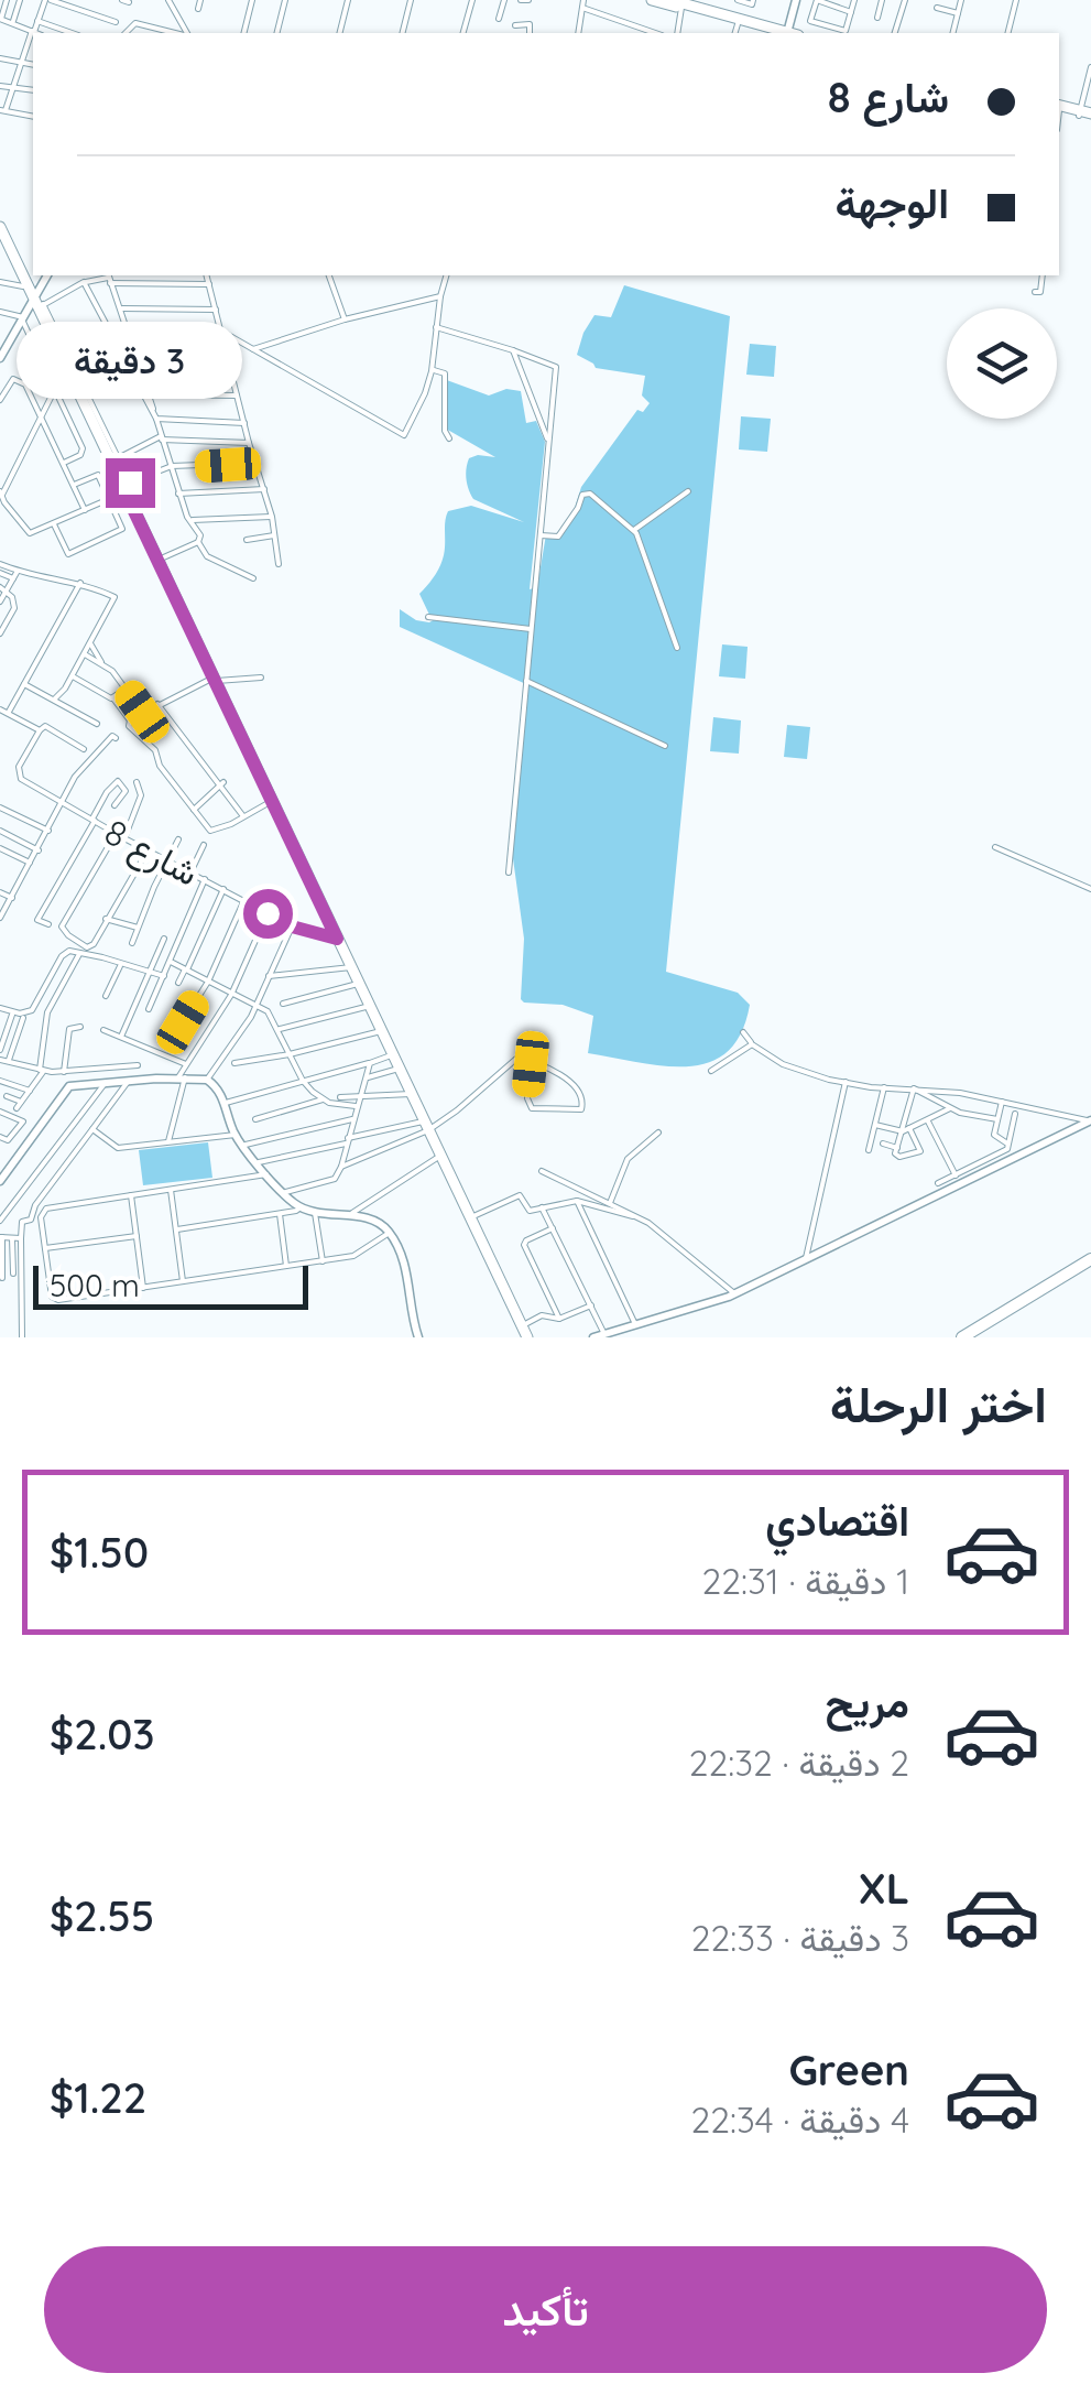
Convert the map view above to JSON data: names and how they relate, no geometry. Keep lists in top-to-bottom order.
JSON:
{
  "streets": {
    "street": ["شارع 8"]
  },
  "scale_bar": "500 m",
  "page": {
    "banner": ["شارع 8", "الوجهة"],
    "bubble": "3 دقيقة",
    "scale": "500 m",
    "heading": "اختر الرحلة",
    "list": [
      {
        "name": "اقتصادي",
        "note": "1 دقيقة · 22:31",
        "value": "$1.50"
      },
      {
        "name": "مريح",
        "note": "2 دقيقة · 22:32",
        "value": "$2.03"
      },
      {
        "name": "XL",
        "note": "3 دقيقة · 22:33",
        "value": "$2.55"
      },
      {
        "name": "Green",
        "note": "4 دقيقة · 22:34",
        "value": "$1.22"
      }
    ],
    "buttons": "تأكيد"
  }
}
